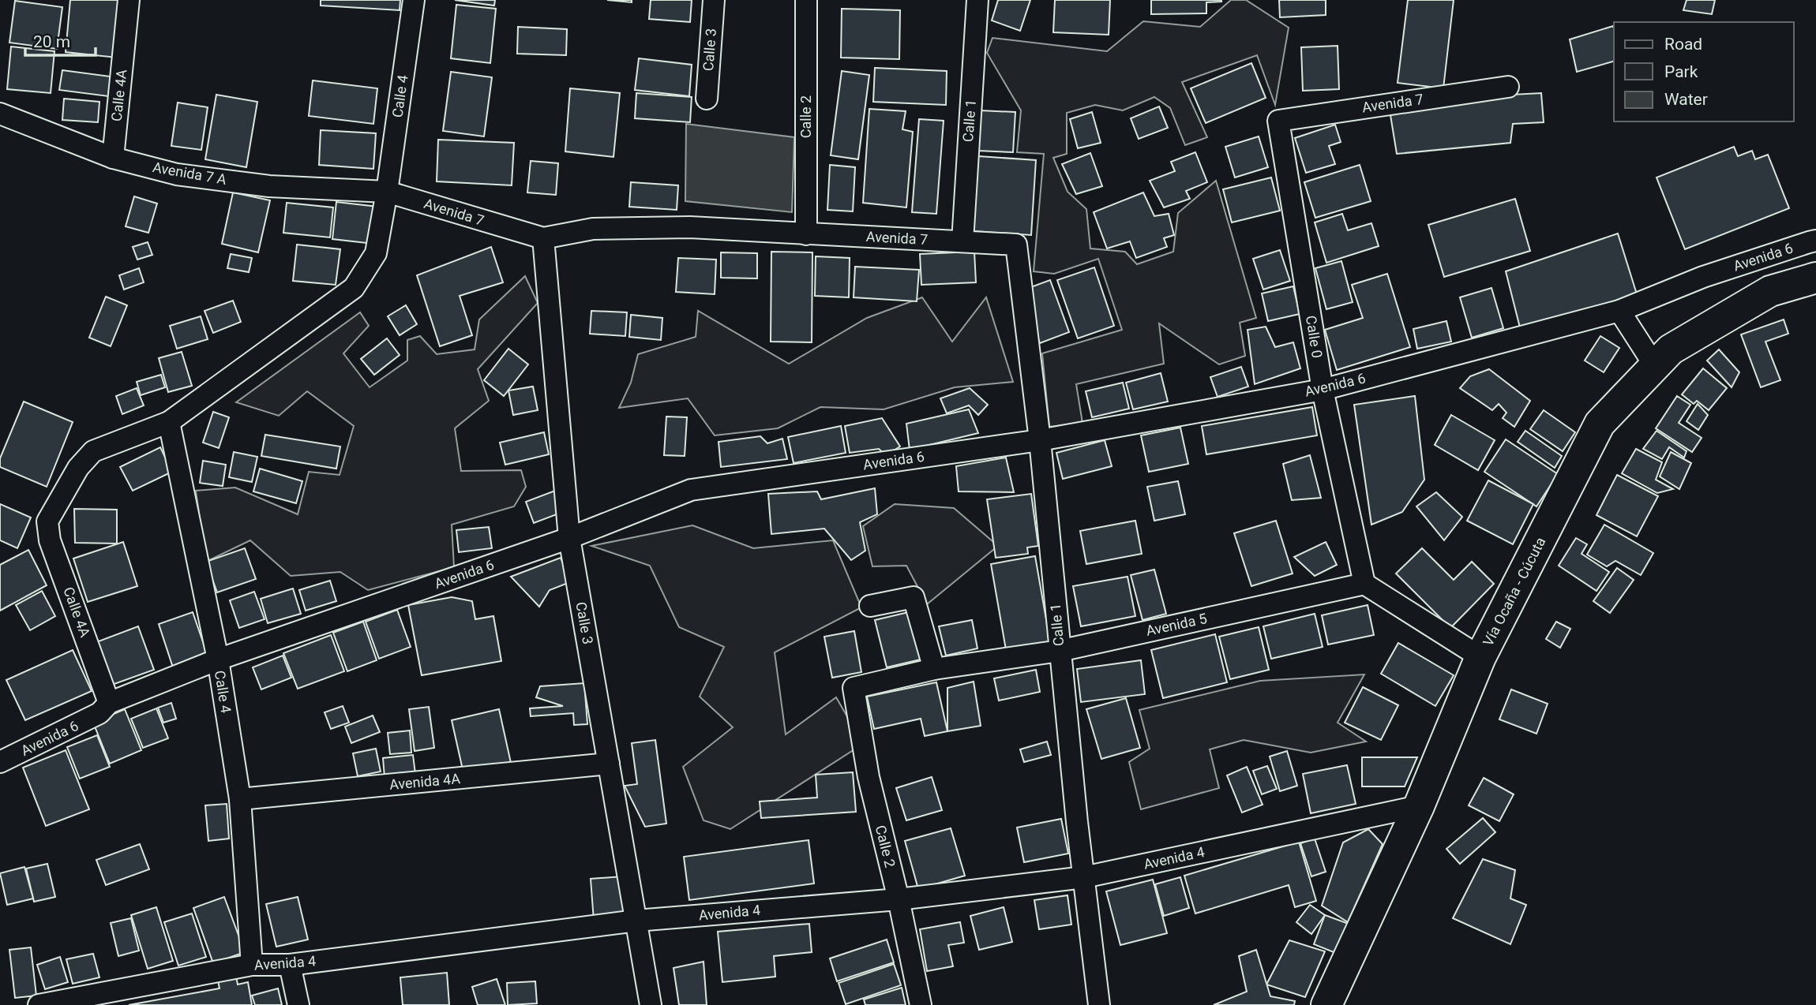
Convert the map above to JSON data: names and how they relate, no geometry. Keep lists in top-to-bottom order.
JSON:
{
  "streets": {
    "main road": ["Vía Ocaña - Cúcuta"],
    "street": [
      "Calle 3",
      "Calle 4A",
      "Calle 4",
      "Avenida 7",
      "Calle 2",
      "Calle 1",
      "Avenida 7 A",
      "Avenida 6",
      "Calle 0",
      "Avenida 5",
      "Avenida 4A",
      "Avenida 4"
    ]
  },
  "crossings": [
    ["Calle 3", "Avenida 7"],
    ["Calle 3", "Avenida 6"],
    ["Calle 3", "Avenida 4A"],
    ["Calle 3", "Avenida 4"],
    ["Calle 4A", "Calle 4"],
    ["Calle 4A", "Avenida 7 A"],
    ["Calle 4A", "Avenida 6"],
    ["Calle 4", "Avenida 7"],
    ["Calle 4", "Avenida 7 A"],
    ["Calle 4", "Avenida 6"],
    ["Calle 4", "Avenida 4A"],
    ["Calle 4", "Avenida 4"],
    ["Avenida 7", "Calle 2"],
    ["Avenida 7", "Calle 1"],
    ["Avenida 7", "Avenida 7 A"],
    ["Avenida 7", "Calle 0"],
    ["Calle 2", "Avenida 5"],
    ["Calle 2", "Avenida 4"],
    ["Calle 1", "Avenida 6"],
    ["Calle 1", "Avenida 5"],
    ["Calle 1", "Avenida 4"],
    ["Avenida 6", "Calle 0"],
    ["Calle 0", "Avenida 5"],
    ["Vía Ocaña - Cúcuta", "Avenida 4"]
  ],
  "legend": ["Road", "Park", "Water"],
  "scale_bar": "20 m"
}
